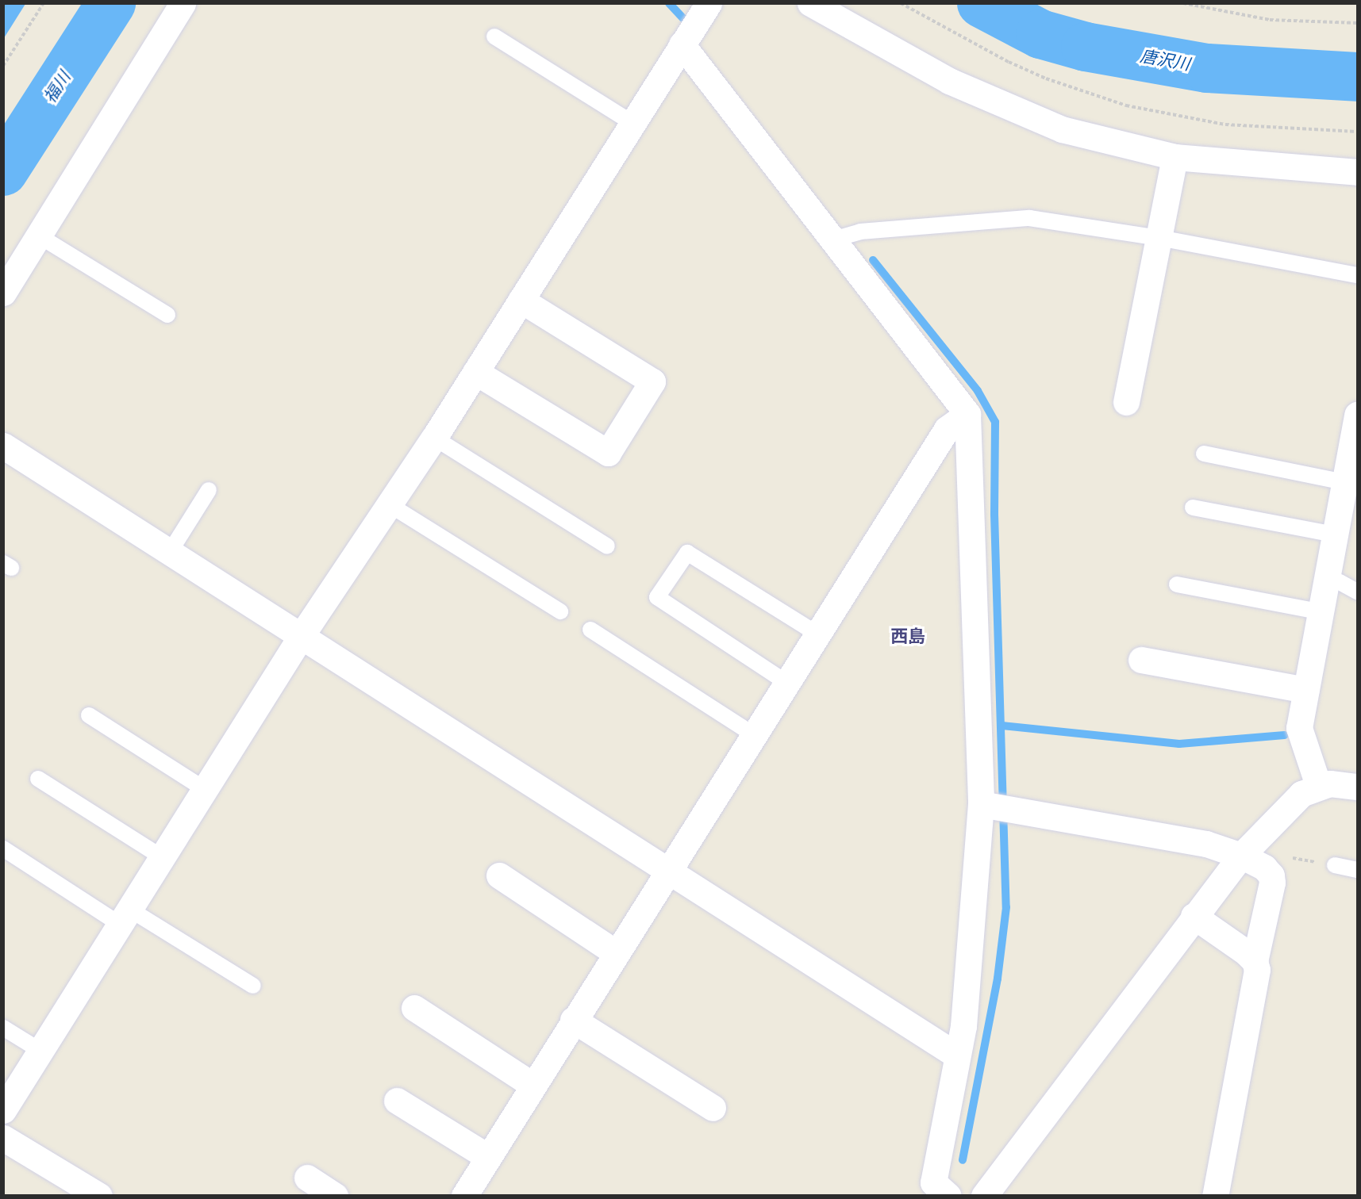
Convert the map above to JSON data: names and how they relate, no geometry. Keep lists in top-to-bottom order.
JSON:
{
  "districts": ["西島"],
  "water": ["唐沢川", "福川"]
}
